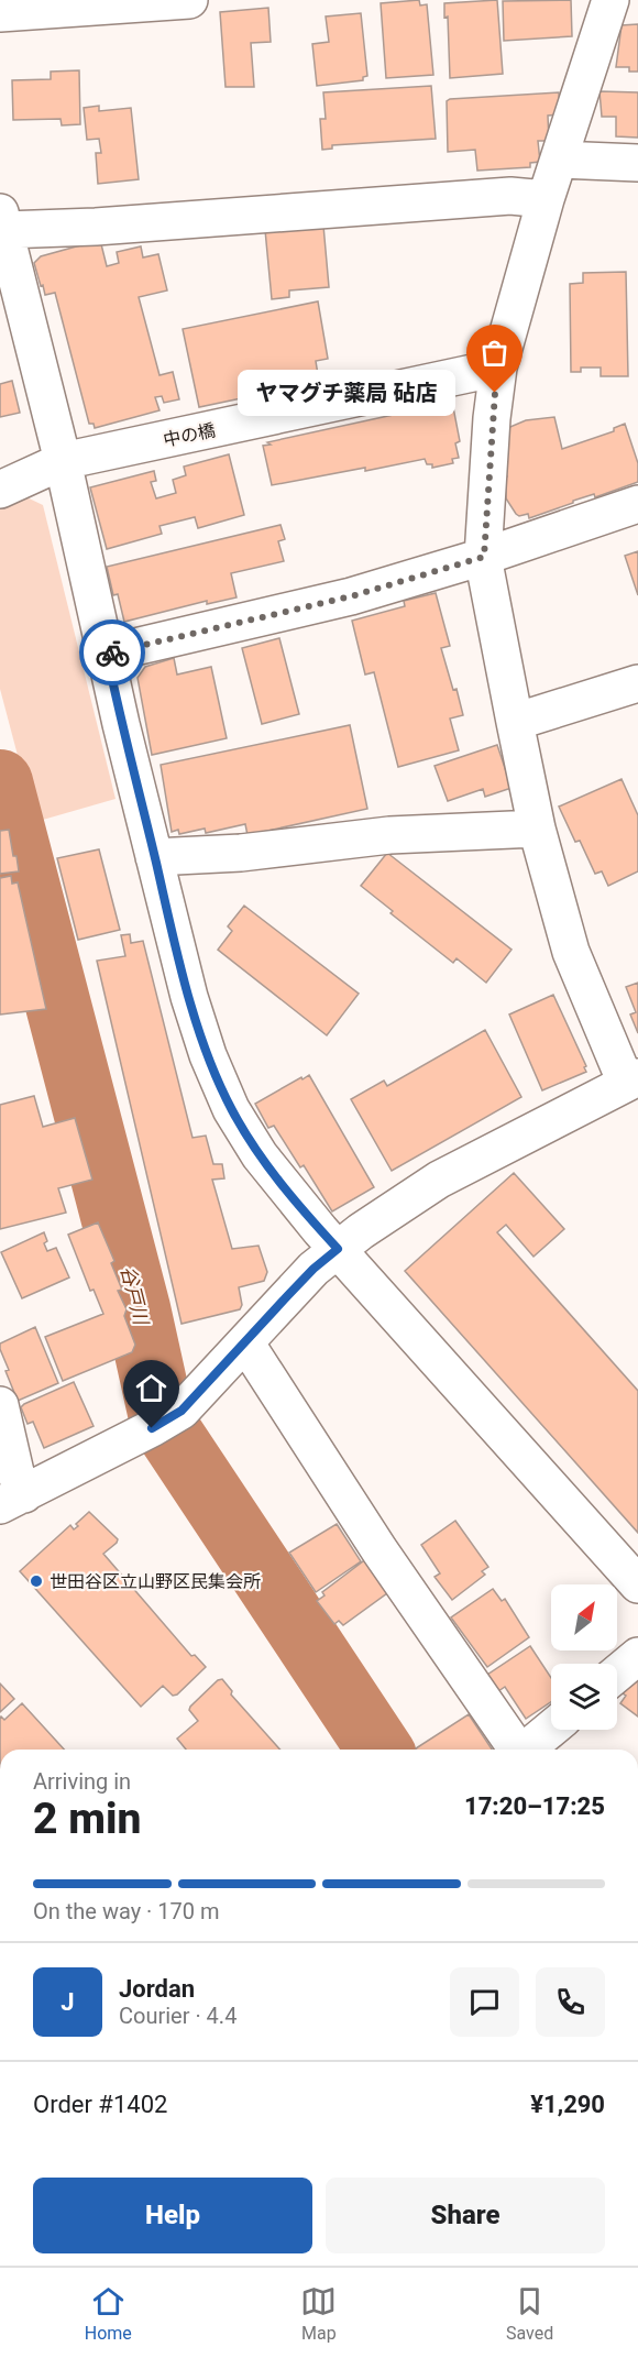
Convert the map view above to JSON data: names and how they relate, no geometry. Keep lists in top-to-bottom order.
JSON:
{
  "streets": {
    "street": ["中の橋"]
  },
  "water": ["谷戸川"],
  "places": ["ヤマグチ薬局 砧店", "世田谷区立山野区民集会所"],
  "north": "top right",
  "page": {
    "bubble": "ヤマグチ薬局 砧店",
    "heading": ["2 min", "Arriving in", "17:20–17:25"],
    "panel": [
      "Jordan",
      "Courier · 4.4",
      "Order #1402",
      "¥1,290"
    ],
    "bar": "On the way · 170 m",
    "round": "J",
    "buttons": ["Help", "Share"],
    "tabs": ["Home", "Map", "Saved"]
  }
}
